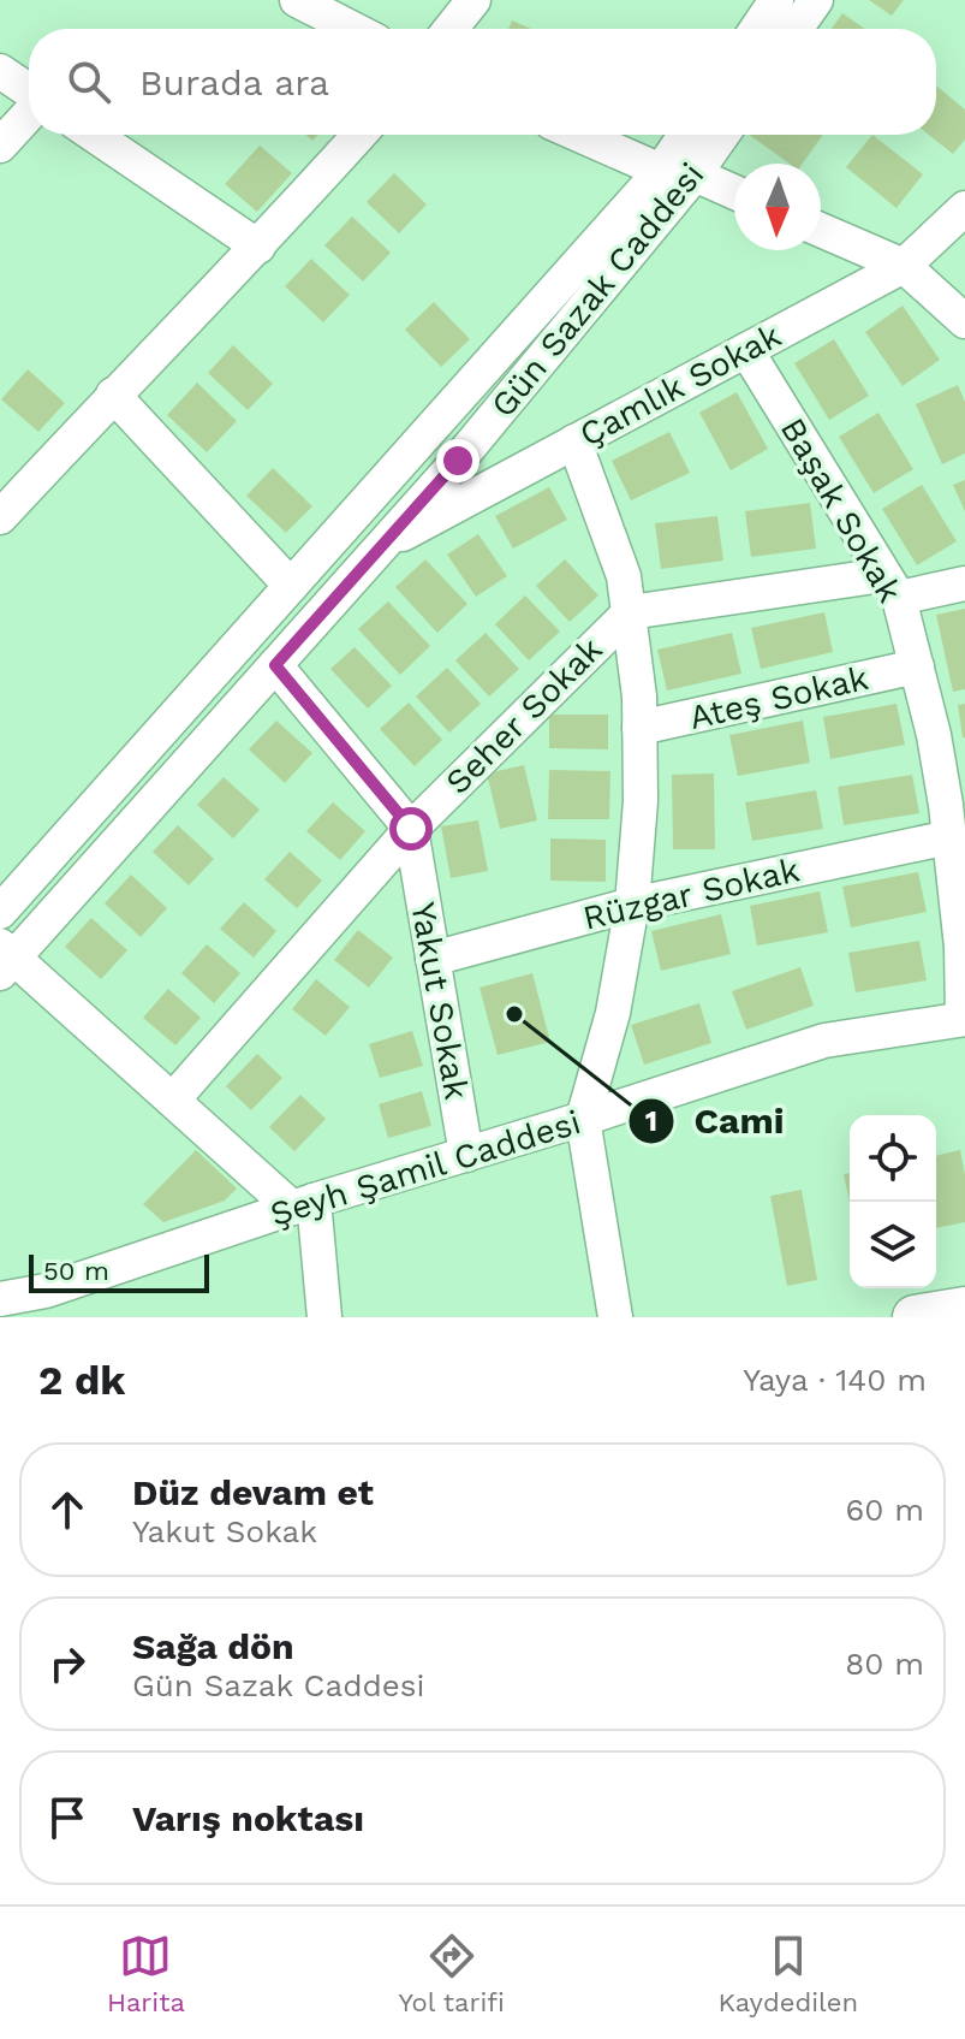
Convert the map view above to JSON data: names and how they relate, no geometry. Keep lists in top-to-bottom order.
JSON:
{
  "streets": {
    "street": [
      "Gün Sazak Caddesi",
      "Çamlık Sokak",
      "Başak Sokak",
      "Ateş Sokak",
      "Seher Sokak",
      "Rüzgar Sokak",
      "Yakut Sokak",
      "Şeyh Şamil Caddesi"
    ]
  },
  "crossings": [
    ["Gün Sazak Caddesi", "Çamlık Sokak"],
    ["Çamlık Sokak", "Başak Sokak"],
    ["Başak Sokak", "Ateş Sokak"],
    ["Başak Sokak", "Seher Sokak"],
    ["Başak Sokak", "Rüzgar Sokak"],
    ["Başak Sokak", "Şeyh Şamil Caddesi"],
    ["Seher Sokak", "Yakut Sokak"],
    ["Rüzgar Sokak", "Yakut Sokak"],
    ["Yakut Sokak", "Şeyh Şamil Caddesi"]
  ],
  "places": ["Cami"],
  "scale_bar": "50 m",
  "north": "bottom",
  "page": {
    "search": "Burada ara",
    "scale": "50 m",
    "heading": ["2 dk", "Yaya · 140 m"],
    "list": [
      ["Düz devam et", "Yakut Sokak", "60 m"],
      ["Sağa dön", "Gün Sazak Caddesi", "80 m"],
      "Varış noktası"
    ],
    "nav": ["Harita", "Yol tarifi", "Kaydedilen"]
  }
}
